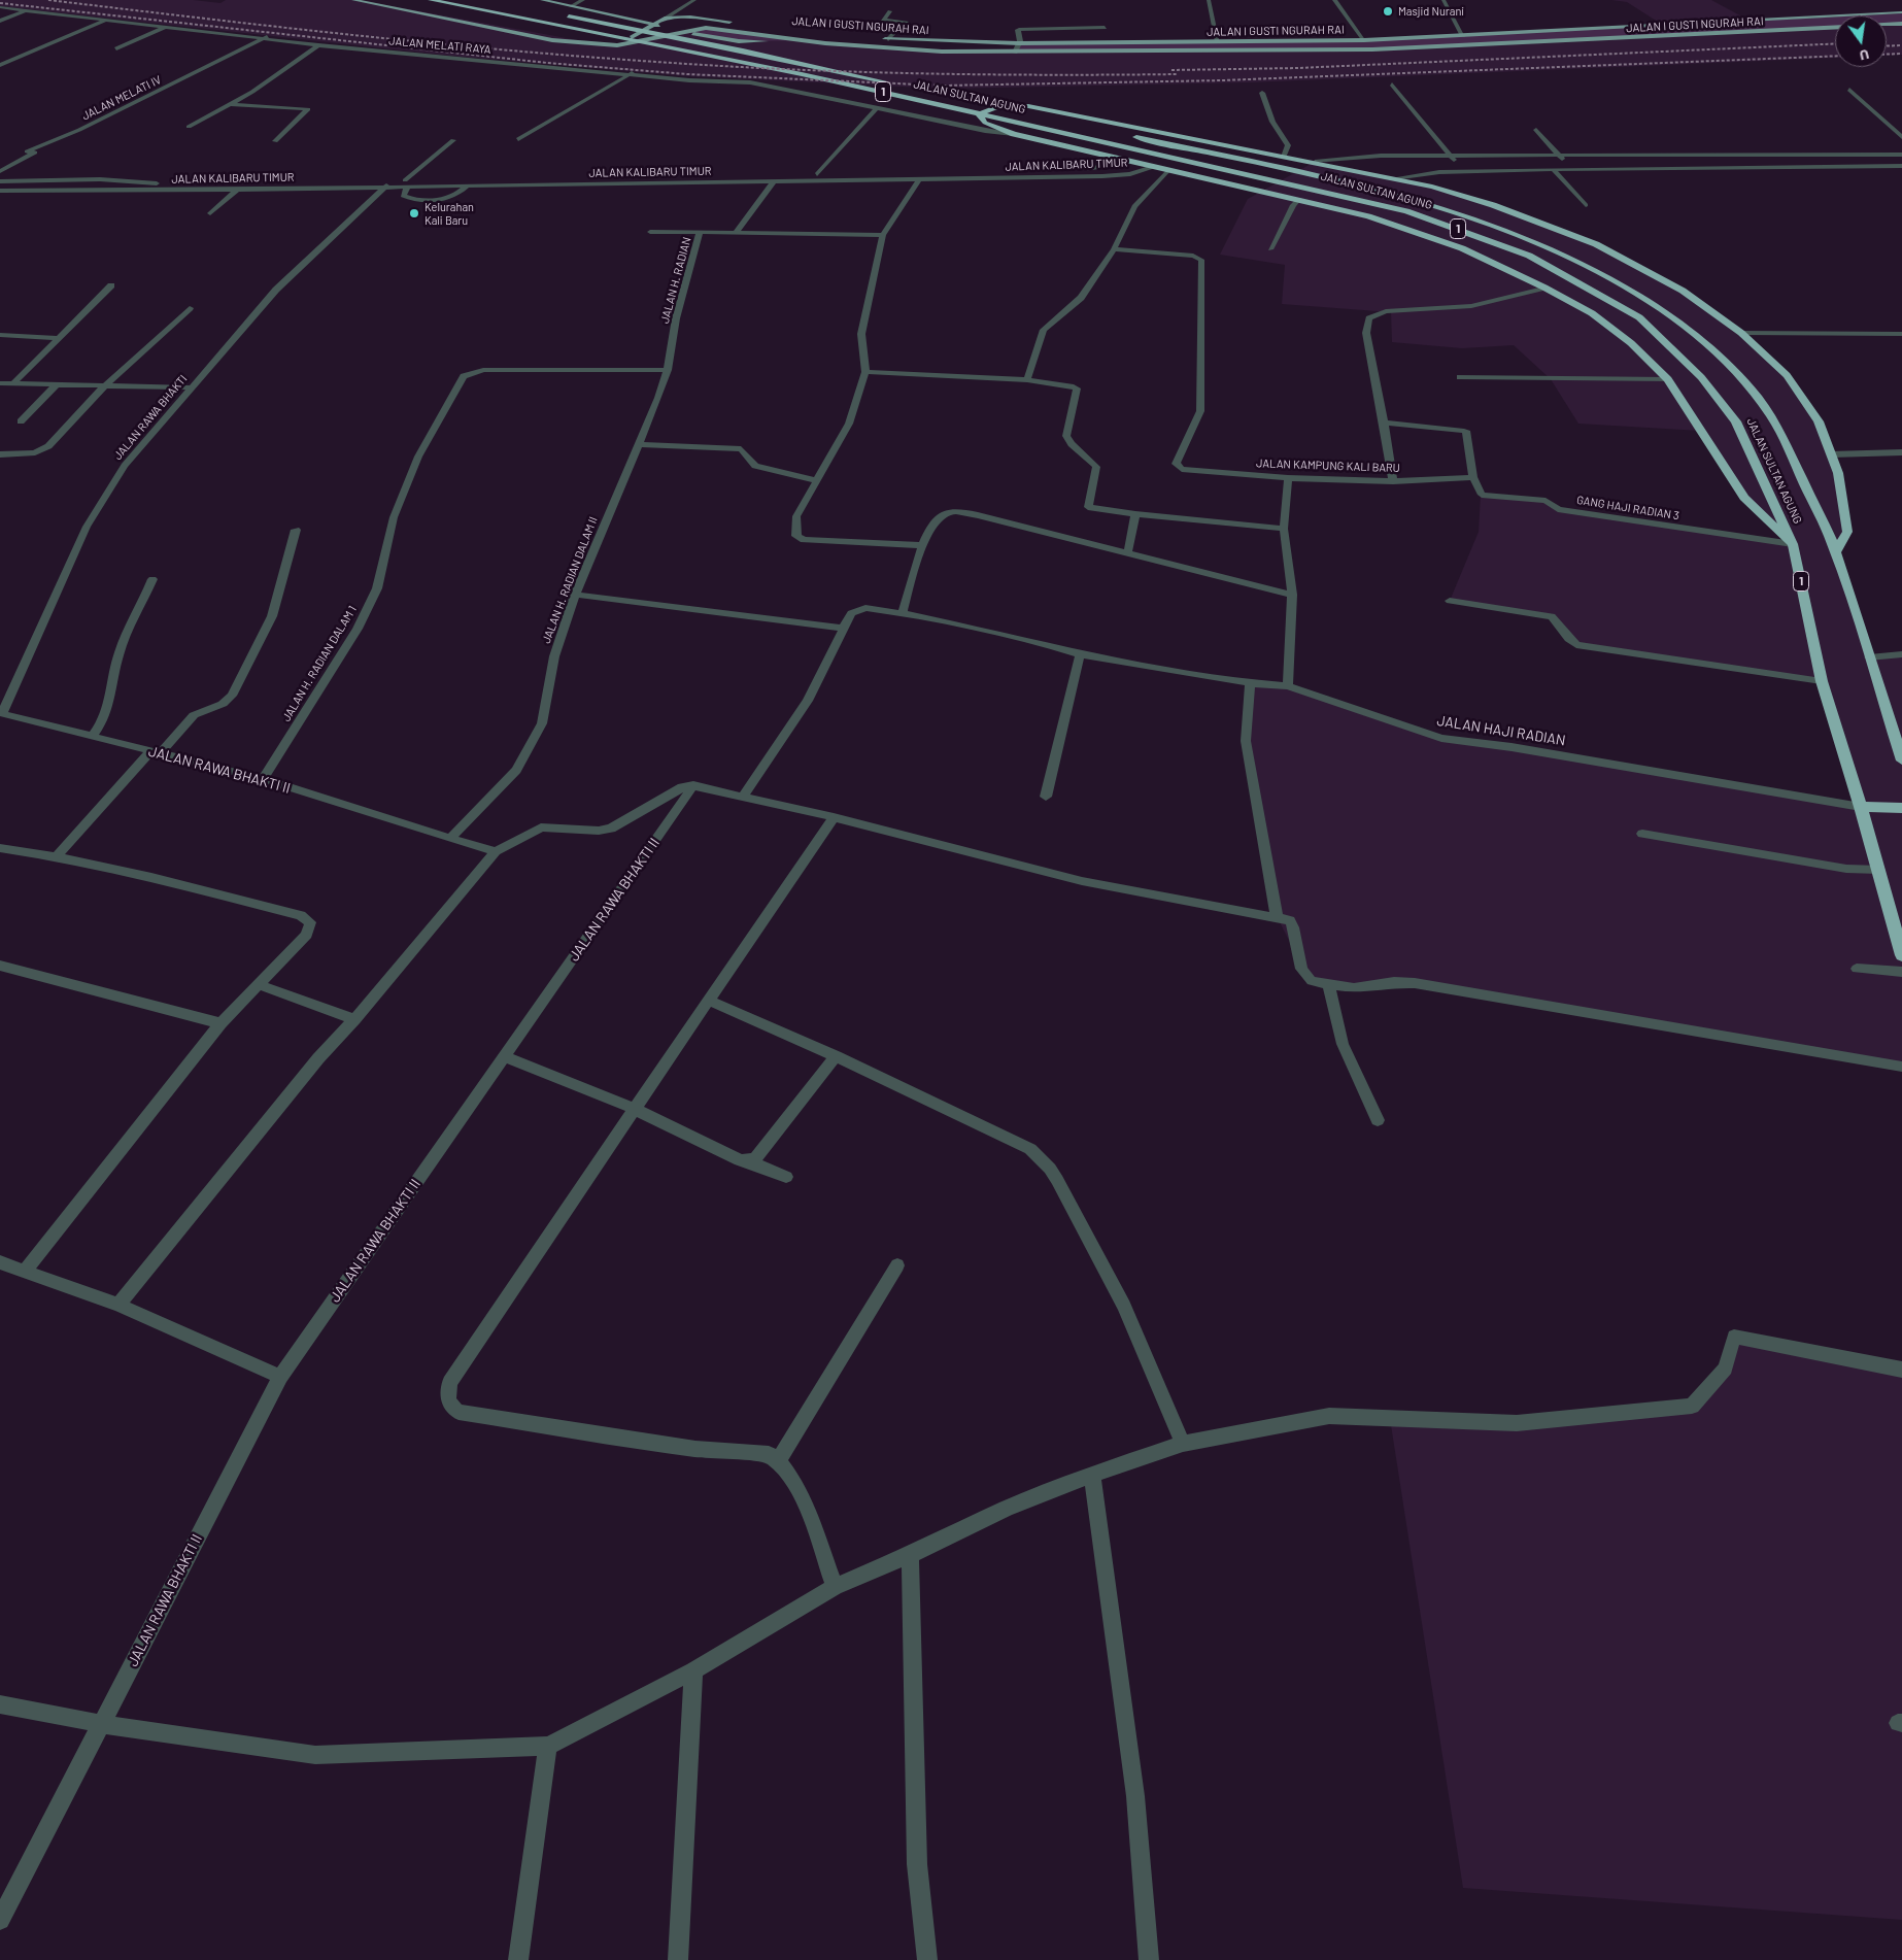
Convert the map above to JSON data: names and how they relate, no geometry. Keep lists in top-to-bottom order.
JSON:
{
  "streets": {
    "highway": ["1", "JALAN SULTAN AGUNG"],
    "main road": ["JALAN I GUSTI NGURAH RAI"],
    "street": [
      "JALAN MELATI RAYA",
      "JALAN MELATI IV",
      "JALAN KALIBARU TIMUR",
      "JALAN H. RADIAN",
      "JALAN RAWA BHAKTI",
      "JALAN KAMPUNG KALI BARU",
      "GANG HAJI RADIAN 3",
      "JALAN H. RADIAN DALAM II",
      "JALAN H. RADIAN DALAM 1",
      "JALAN HAJI RADIAN",
      "JALAN RAWA BHAKTI II"
    ]
  },
  "crossings": [
    ["JALAN MELATI RAYA", "JALAN MELATI IV"],
    ["JALAN SULTAN AGUNG", "GANG HAJI RADIAN 3"],
    ["JALAN SULTAN AGUNG", "JALAN HAJI RADIAN"],
    ["JALAN KALIBARU TIMUR", "JALAN RAWA BHAKTI"],
    ["JALAN H. RADIAN", "JALAN H. RADIAN DALAM II"],
    ["JALAN H. RADIAN", "JALAN H. RADIAN DALAM 1"],
    ["JALAN RAWA BHAKTI", "JALAN RAWA BHAKTI II"],
    ["JALAN KAMPUNG KALI BARU", "GANG HAJI RADIAN 3"],
    ["JALAN H. RADIAN DALAM II", "JALAN H. RADIAN DALAM 1"],
    ["JALAN H. RADIAN DALAM II", "JALAN RAWA BHAKTI II"],
    ["JALAN H. RADIAN DALAM 1", "JALAN RAWA BHAKTI II"]
  ],
  "places": ["Masjid Nurani", "Kelurahan Kali Baru"],
  "north": "bottom"
}
